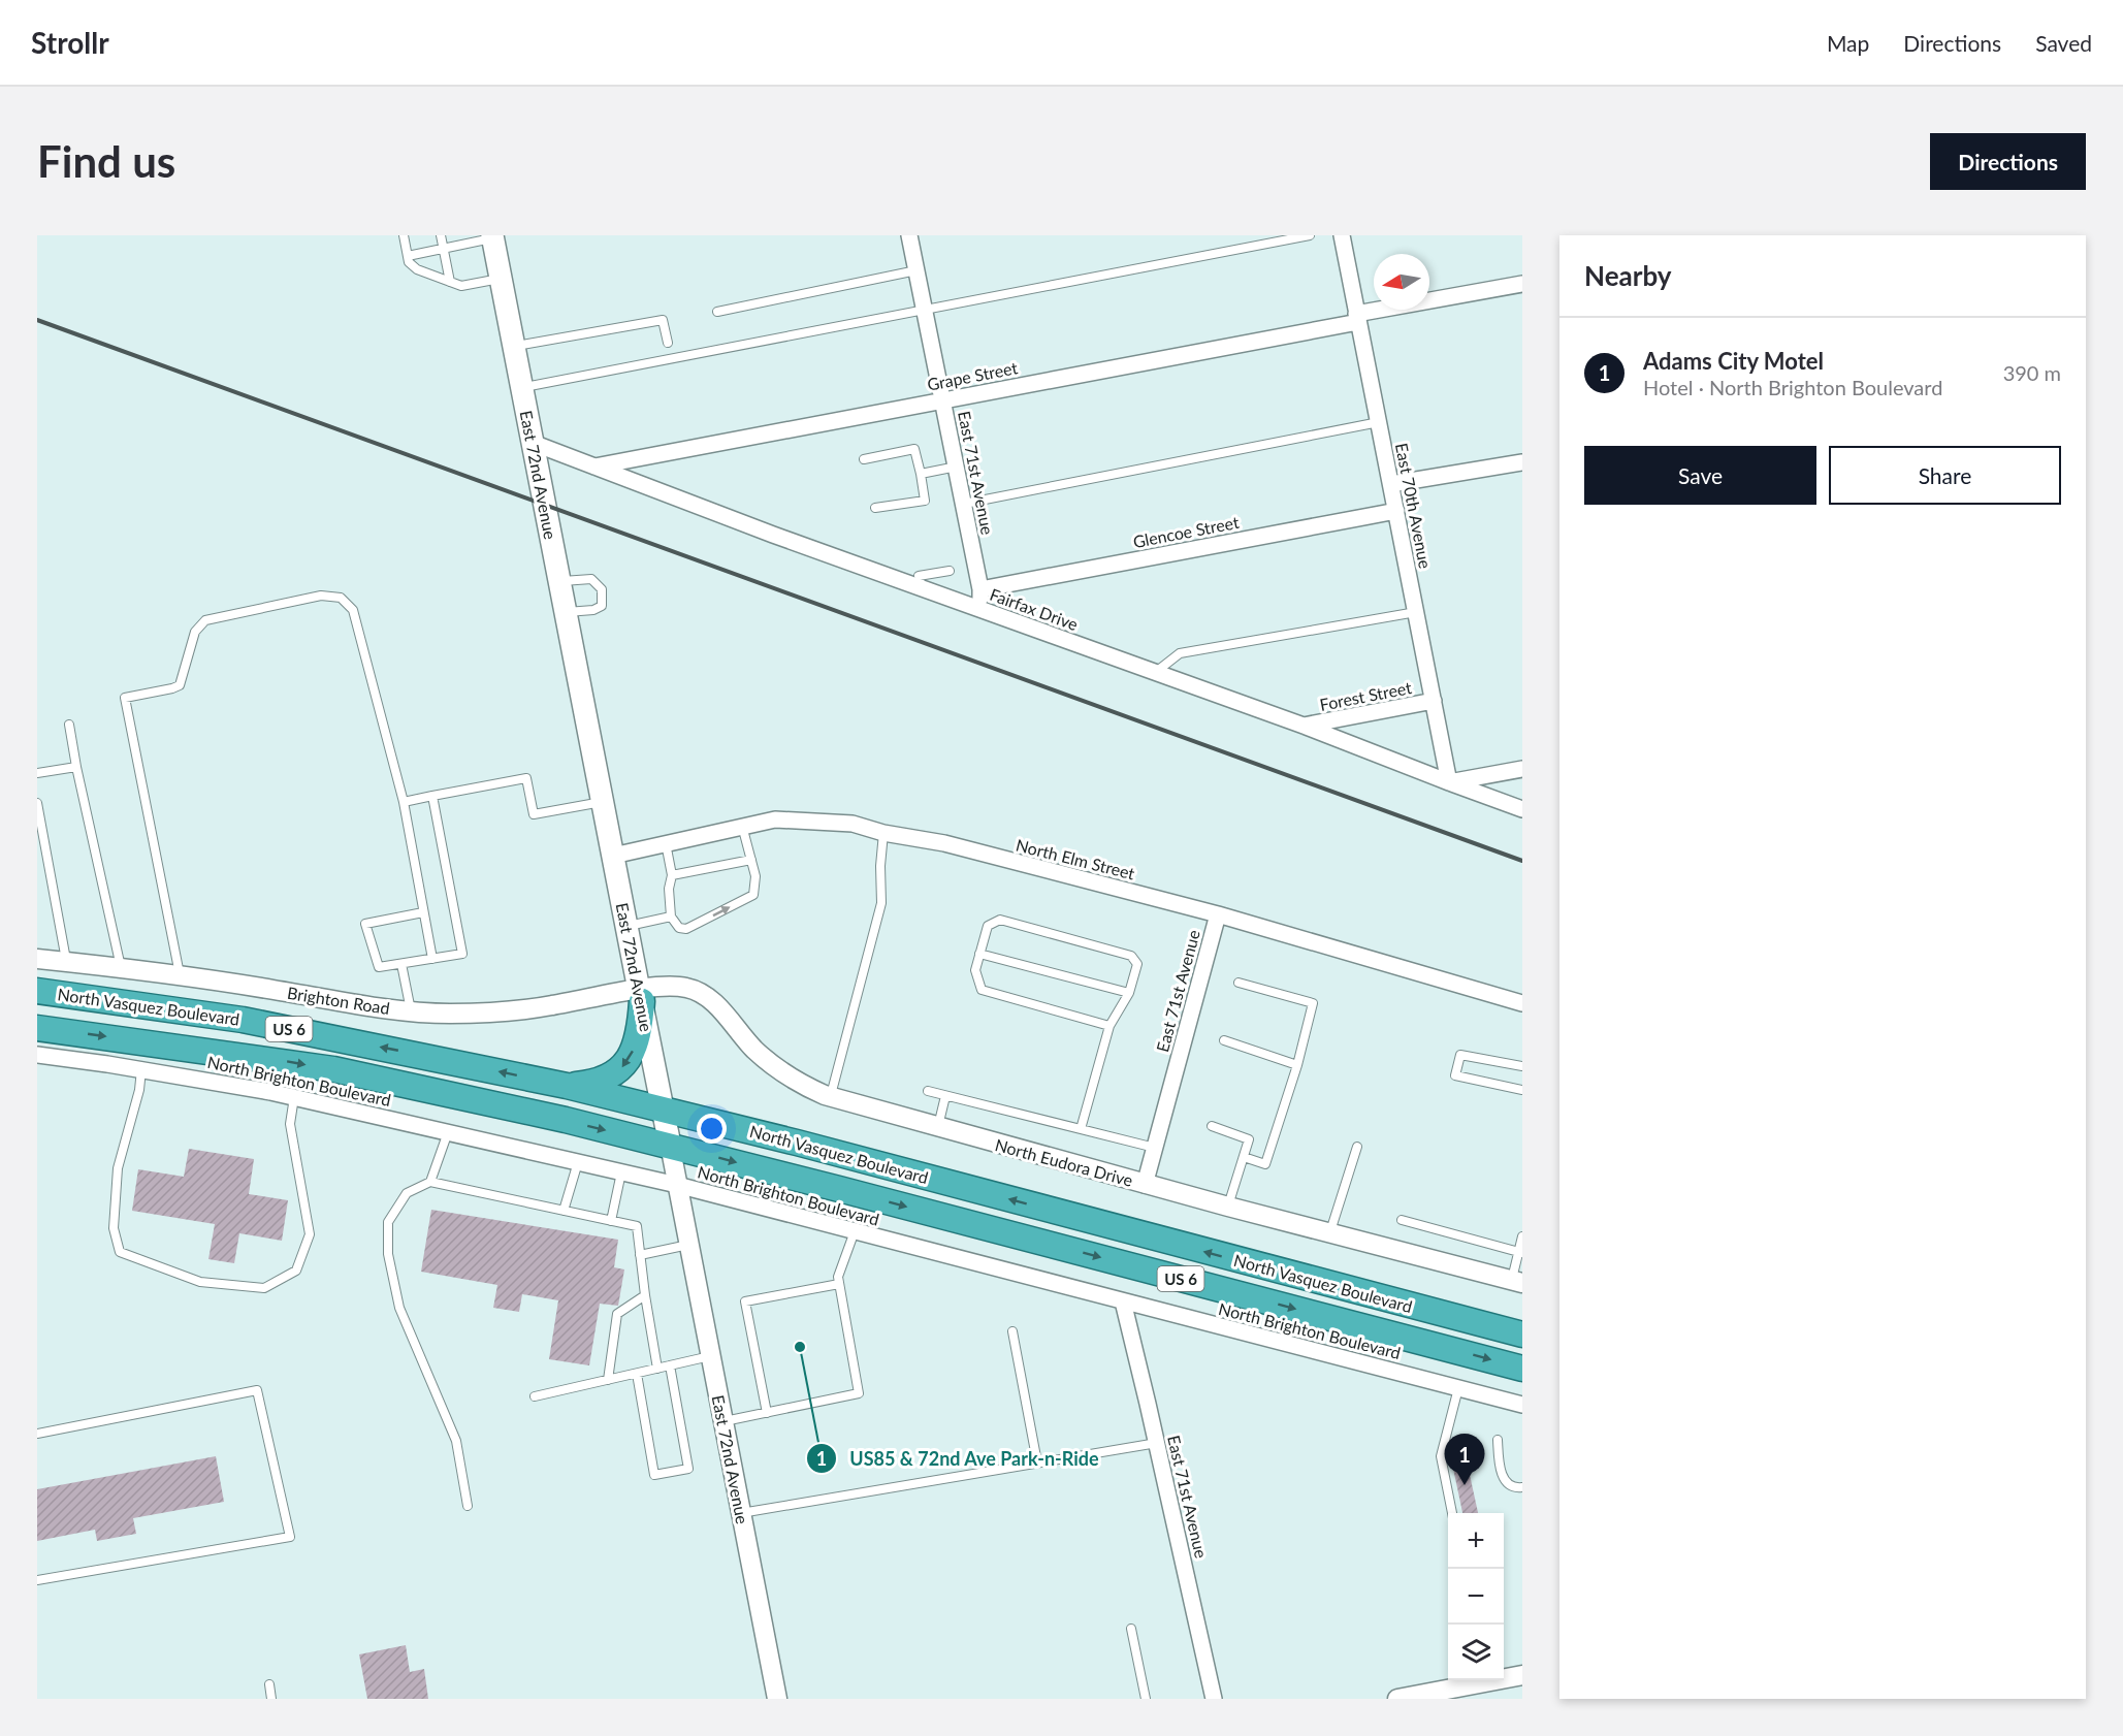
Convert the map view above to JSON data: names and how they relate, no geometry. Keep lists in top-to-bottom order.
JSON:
{
  "streets": {
    "highway": ["North Vasquez Boulevard", "US 6"],
    "main road": ["East 72nd Avenue"],
    "street": [
      "Grape Street",
      "East 71st Avenue",
      "East 70th Avenue",
      "Glencoe Street",
      "Fairfax Drive",
      "Forest Street",
      "North Elm Street",
      "Brighton Road",
      "North Brighton Boulevard",
      "North Eudora Drive"
    ]
  },
  "crossings": [
    ["Grape Street", "East 71st Avenue"],
    ["Grape Street", "East 70th Avenue"],
    ["Grape Street", "Fairfax Drive"],
    ["East 71st Avenue", "Glencoe Street"],
    ["East 71st Avenue", "Fairfax Drive"],
    ["East 71st Avenue", "North Elm Street"],
    ["East 71st Avenue", "North Brighton Boulevard"],
    ["East 71st Avenue", "North Eudora Drive"],
    ["East 72nd Avenue", "Fairfax Drive"],
    ["East 72nd Avenue", "North Elm Street"],
    ["East 72nd Avenue", "Brighton Road"],
    ["East 72nd Avenue", "North Vasquez Boulevard"],
    ["East 72nd Avenue", "North Brighton Boulevard"],
    ["East 72nd Avenue", "North Eudora Drive"],
    ["East 70th Avenue", "Glencoe Street"],
    ["East 70th Avenue", "Fairfax Drive"],
    ["East 70th Avenue", "Forest Street"],
    ["Fairfax Drive", "Forest Street"],
    ["Brighton Road", "North Eudora Drive"]
  ],
  "places": ["US85 & 72nd Ave Park-n-Ride"],
  "north": "left",
  "page": {
    "header": "Strollr",
    "nav": ["Map", "Directions", "Saved"],
    "buttons": [
      "Directions",
      ["Save", "Share"]
    ],
    "title": "Find us",
    "heading": "Nearby",
    "list": [
      {
        "mark": "1",
        "name": "Adams City Motel",
        "note": "Hotel · North Brighton Boulevard",
        "value": "390 m"
      }
    ],
    "pins": "1",
    "map_buttons": ["+", "−"]
  }
}
